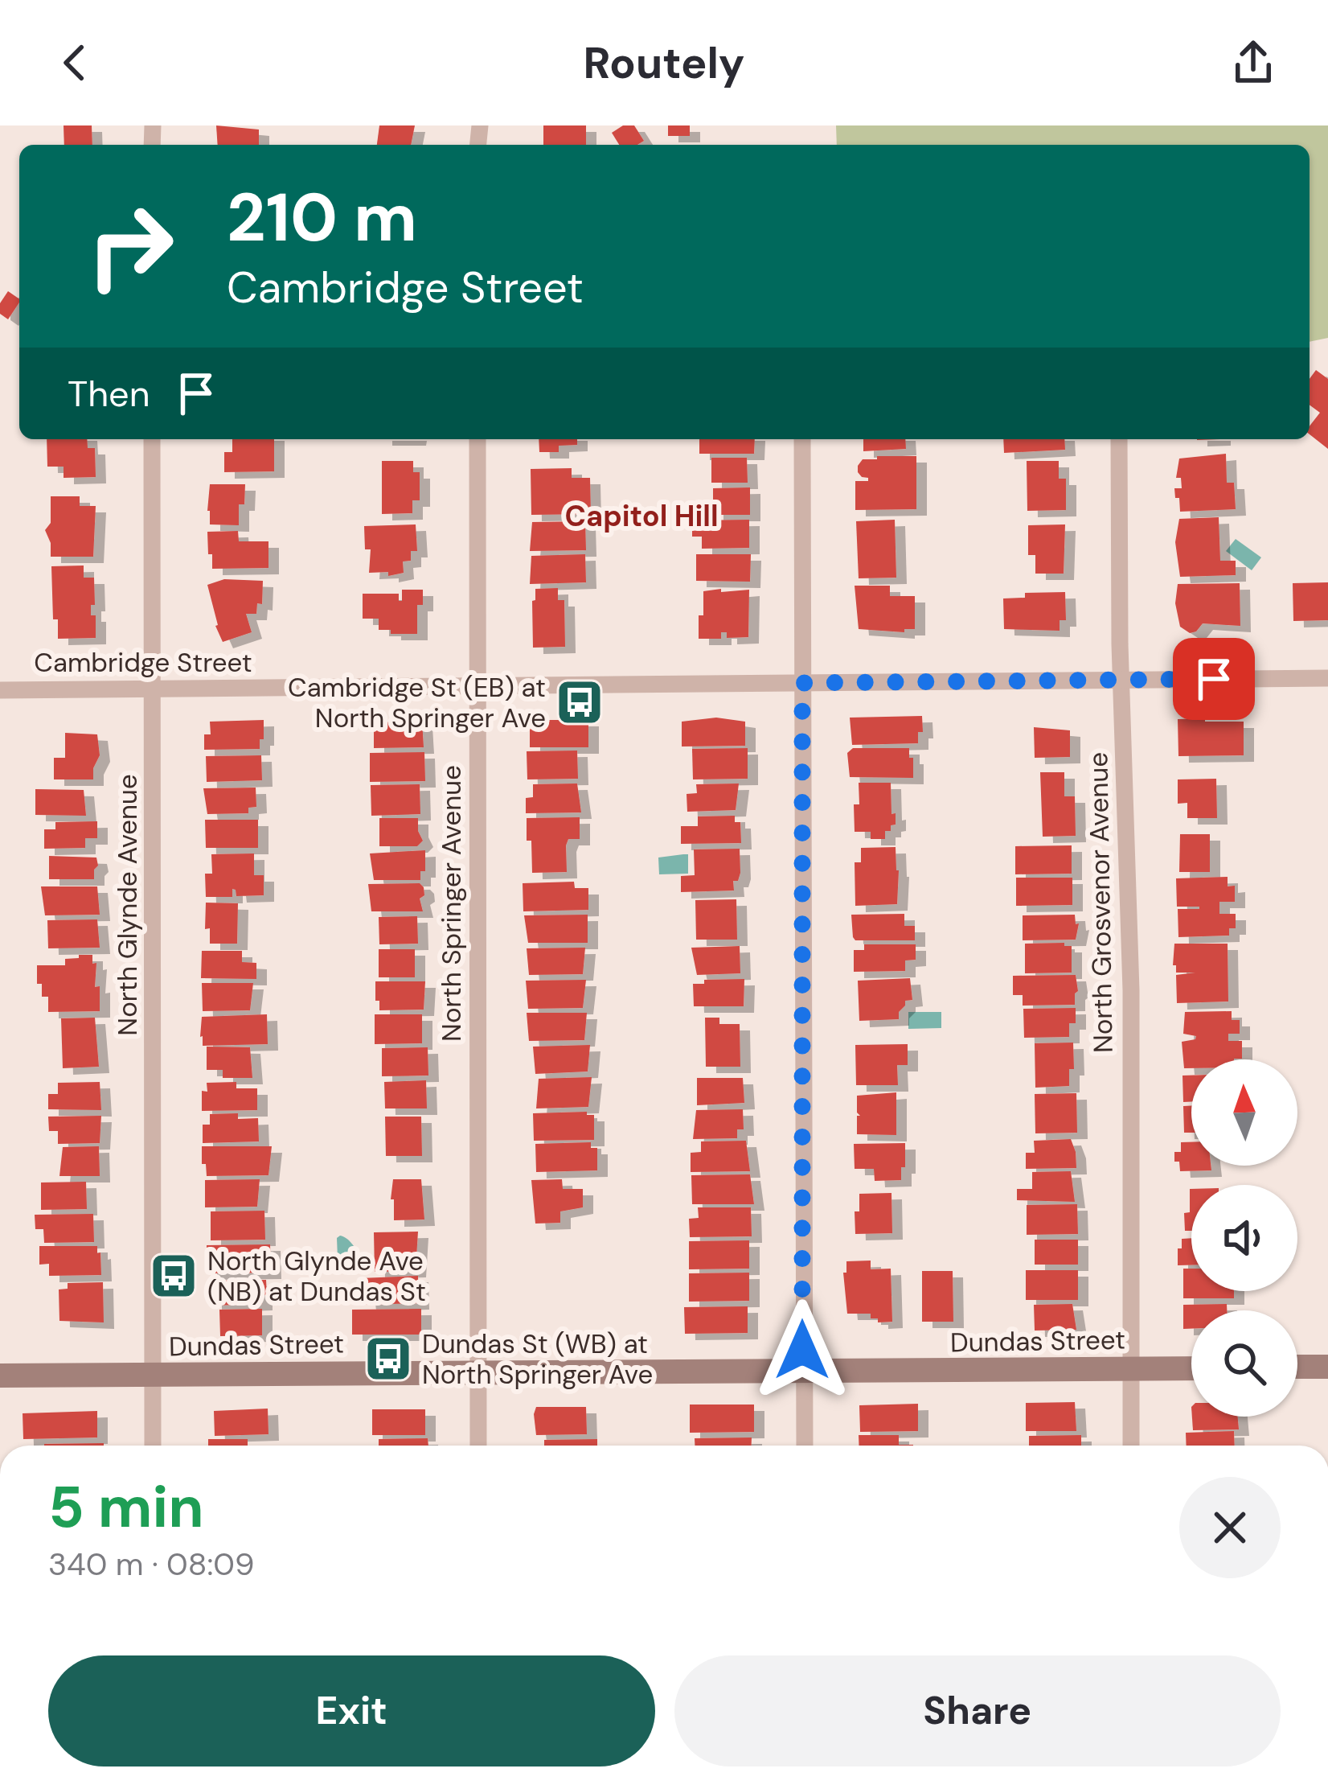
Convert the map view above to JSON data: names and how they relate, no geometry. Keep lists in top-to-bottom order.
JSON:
{
  "streets": {
    "street": [
      "Cambridge Street",
      "North Grosvenor Avenue",
      "North Springer Avenue",
      "North Glynde Avenue",
      "Dundas Street"
    ]
  },
  "crossings": [
    ["Cambridge Street", "North Grosvenor Avenue"],
    ["Cambridge Street", "North Springer Avenue"],
    ["Cambridge Street", "North Glynde Avenue"],
    ["North Grosvenor Avenue", "Dundas Street"],
    ["North Springer Avenue", "Dundas Street"],
    ["North Glynde Avenue", "Dundas Street"]
  ],
  "districts": ["Capitol Hill"],
  "places": {
    "bus stop": ["Cambridge St (EB) at North Springer Ave", "North Glynde Ave (NB) at Dundas St", "Dundas St (WB) at North Springer Ave"]
  },
  "north": "top",
  "page": {
    "header": "Routely",
    "turn": ["210 m", "Cambridge Street"],
    "then": "Then",
    "heading": ["5 min", "340 m · 08:09"],
    "buttons": ["Exit", "Share"]
  }
}
